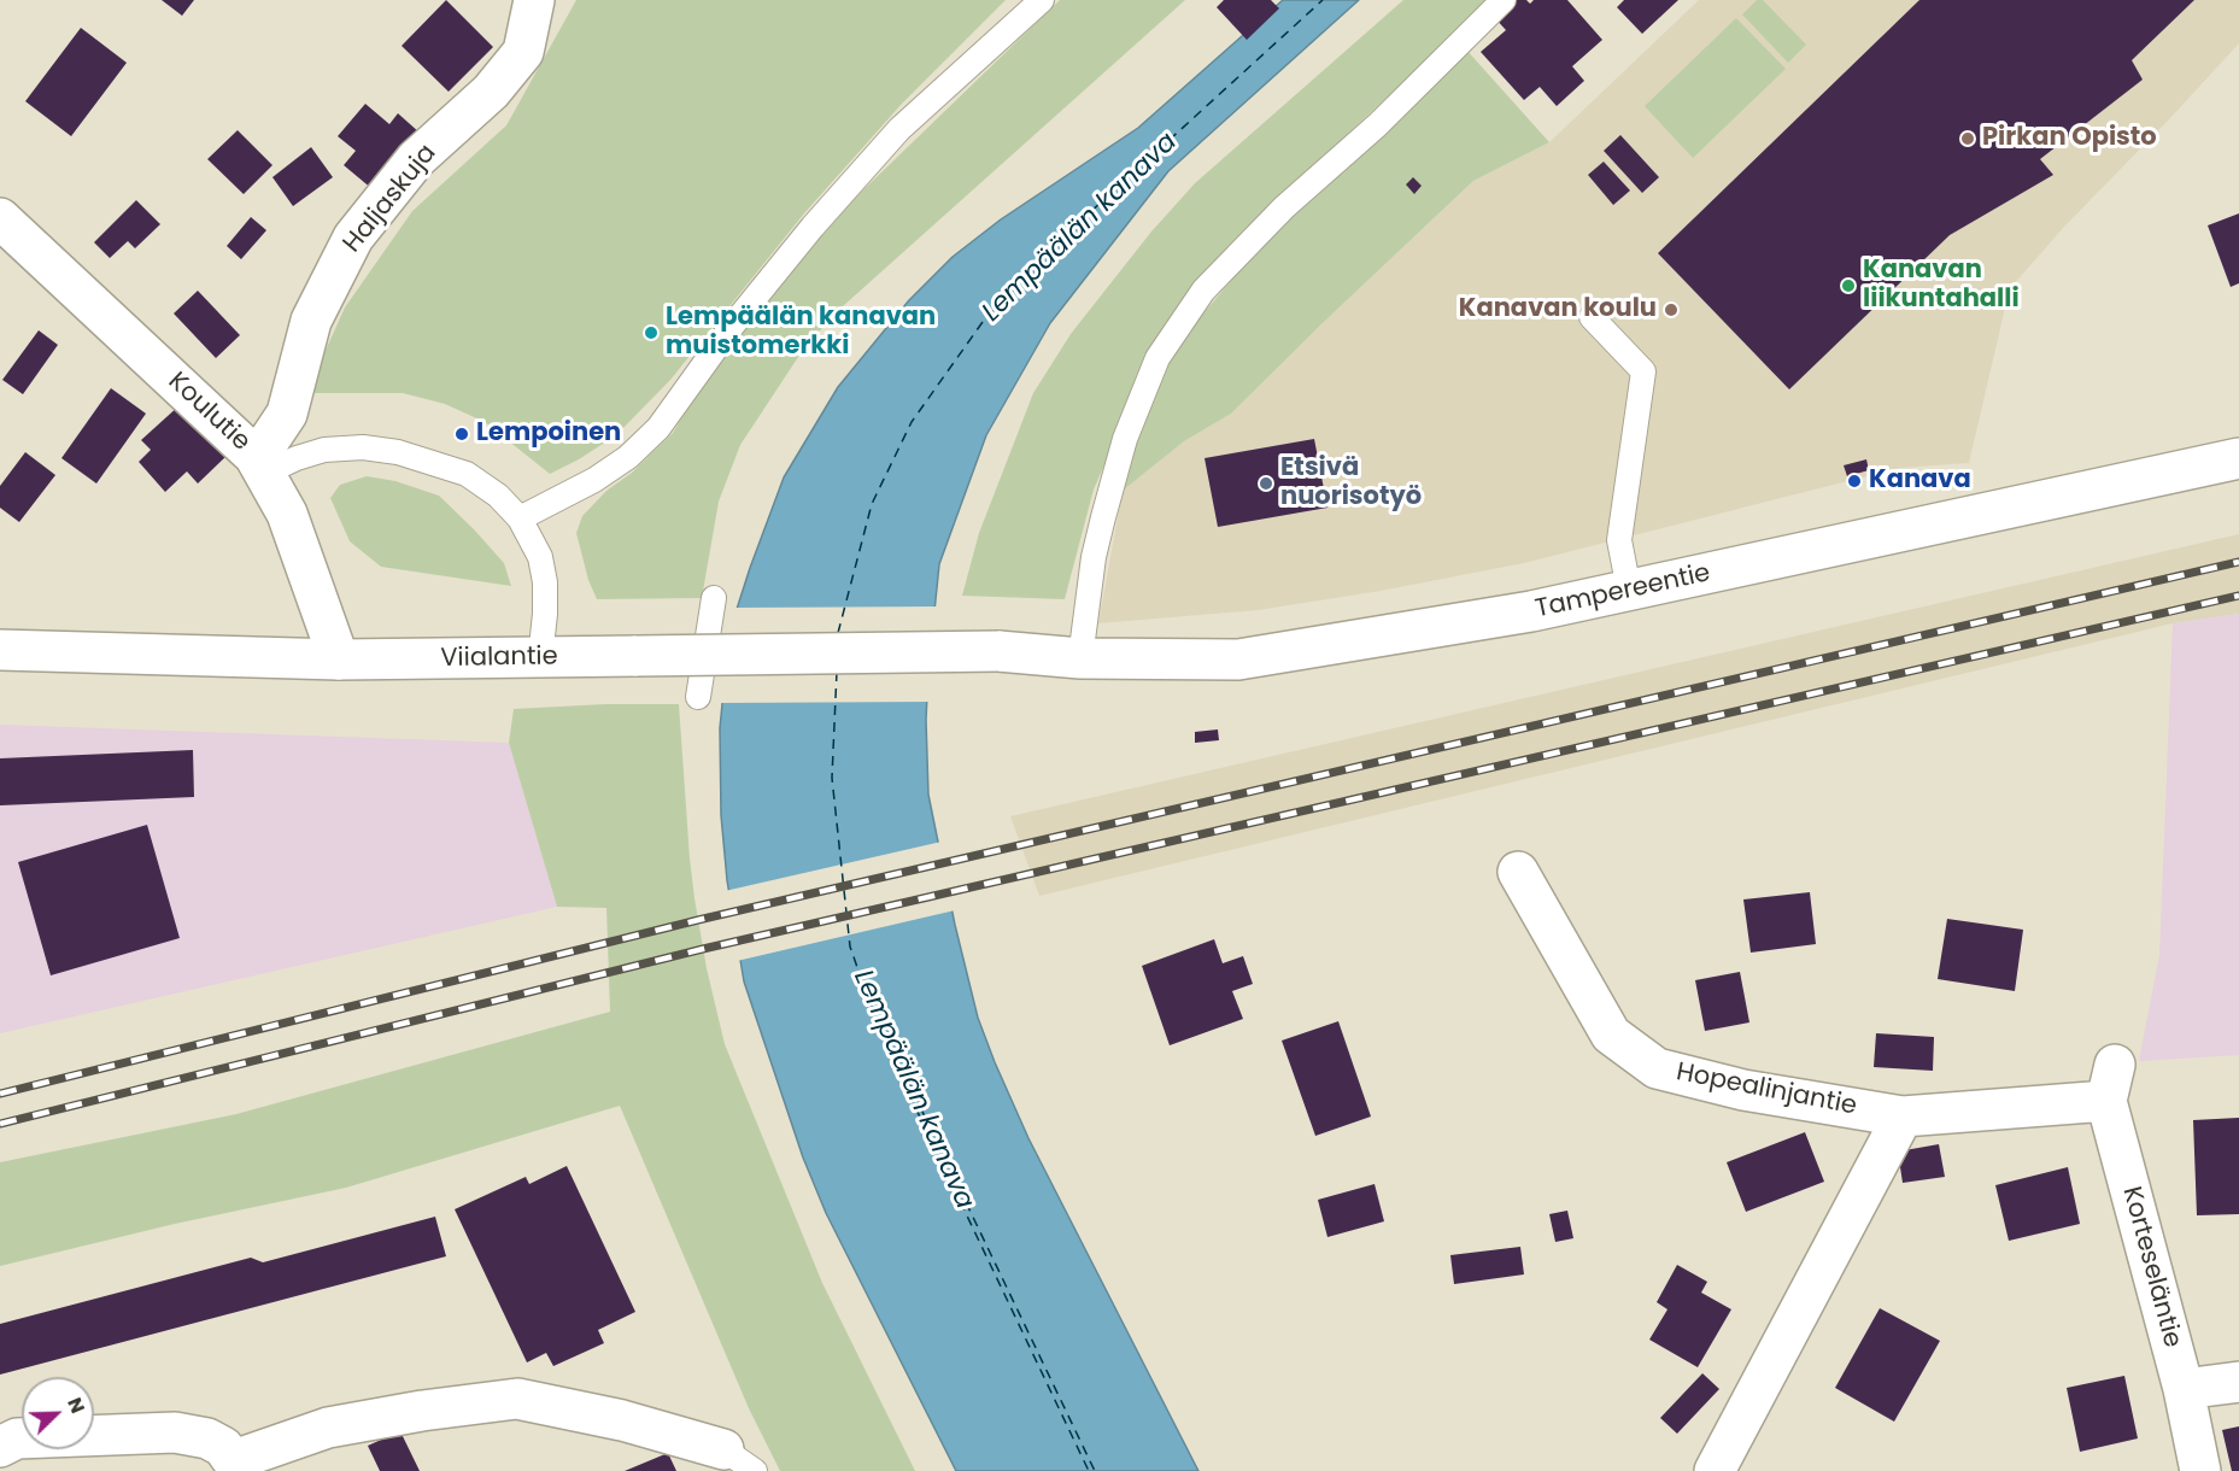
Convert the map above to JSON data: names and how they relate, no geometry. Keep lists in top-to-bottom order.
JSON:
{
  "streets": {
    "street": [
      "Haljaskuja",
      "Koulutie",
      "Tampereentie",
      "Viialantie",
      "Hopealinjantie",
      "Korteseläntie"
    ]
  },
  "crossings": [
    ["Haljaskuja", "Koulutie"],
    ["Koulutie", "Viialantie"],
    ["Tampereentie", "Viialantie"],
    ["Hopealinjantie", "Korteseläntie"]
  ],
  "water": ["Lempäälän kanava"],
  "places": [
    "Pirkan Opisto",
    "Kanavan liikuntahalli",
    "Kanavan koulu",
    "Lempäälän kanavan muistomerkki",
    "Lempoinen",
    "Kanava",
    "Etsivä nuorisotyö"
  ],
  "north": "top right"
}
